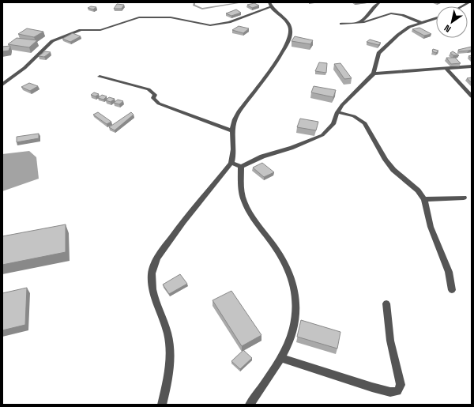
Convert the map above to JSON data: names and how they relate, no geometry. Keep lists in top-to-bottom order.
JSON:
{
  "north": "bottom left"
}
